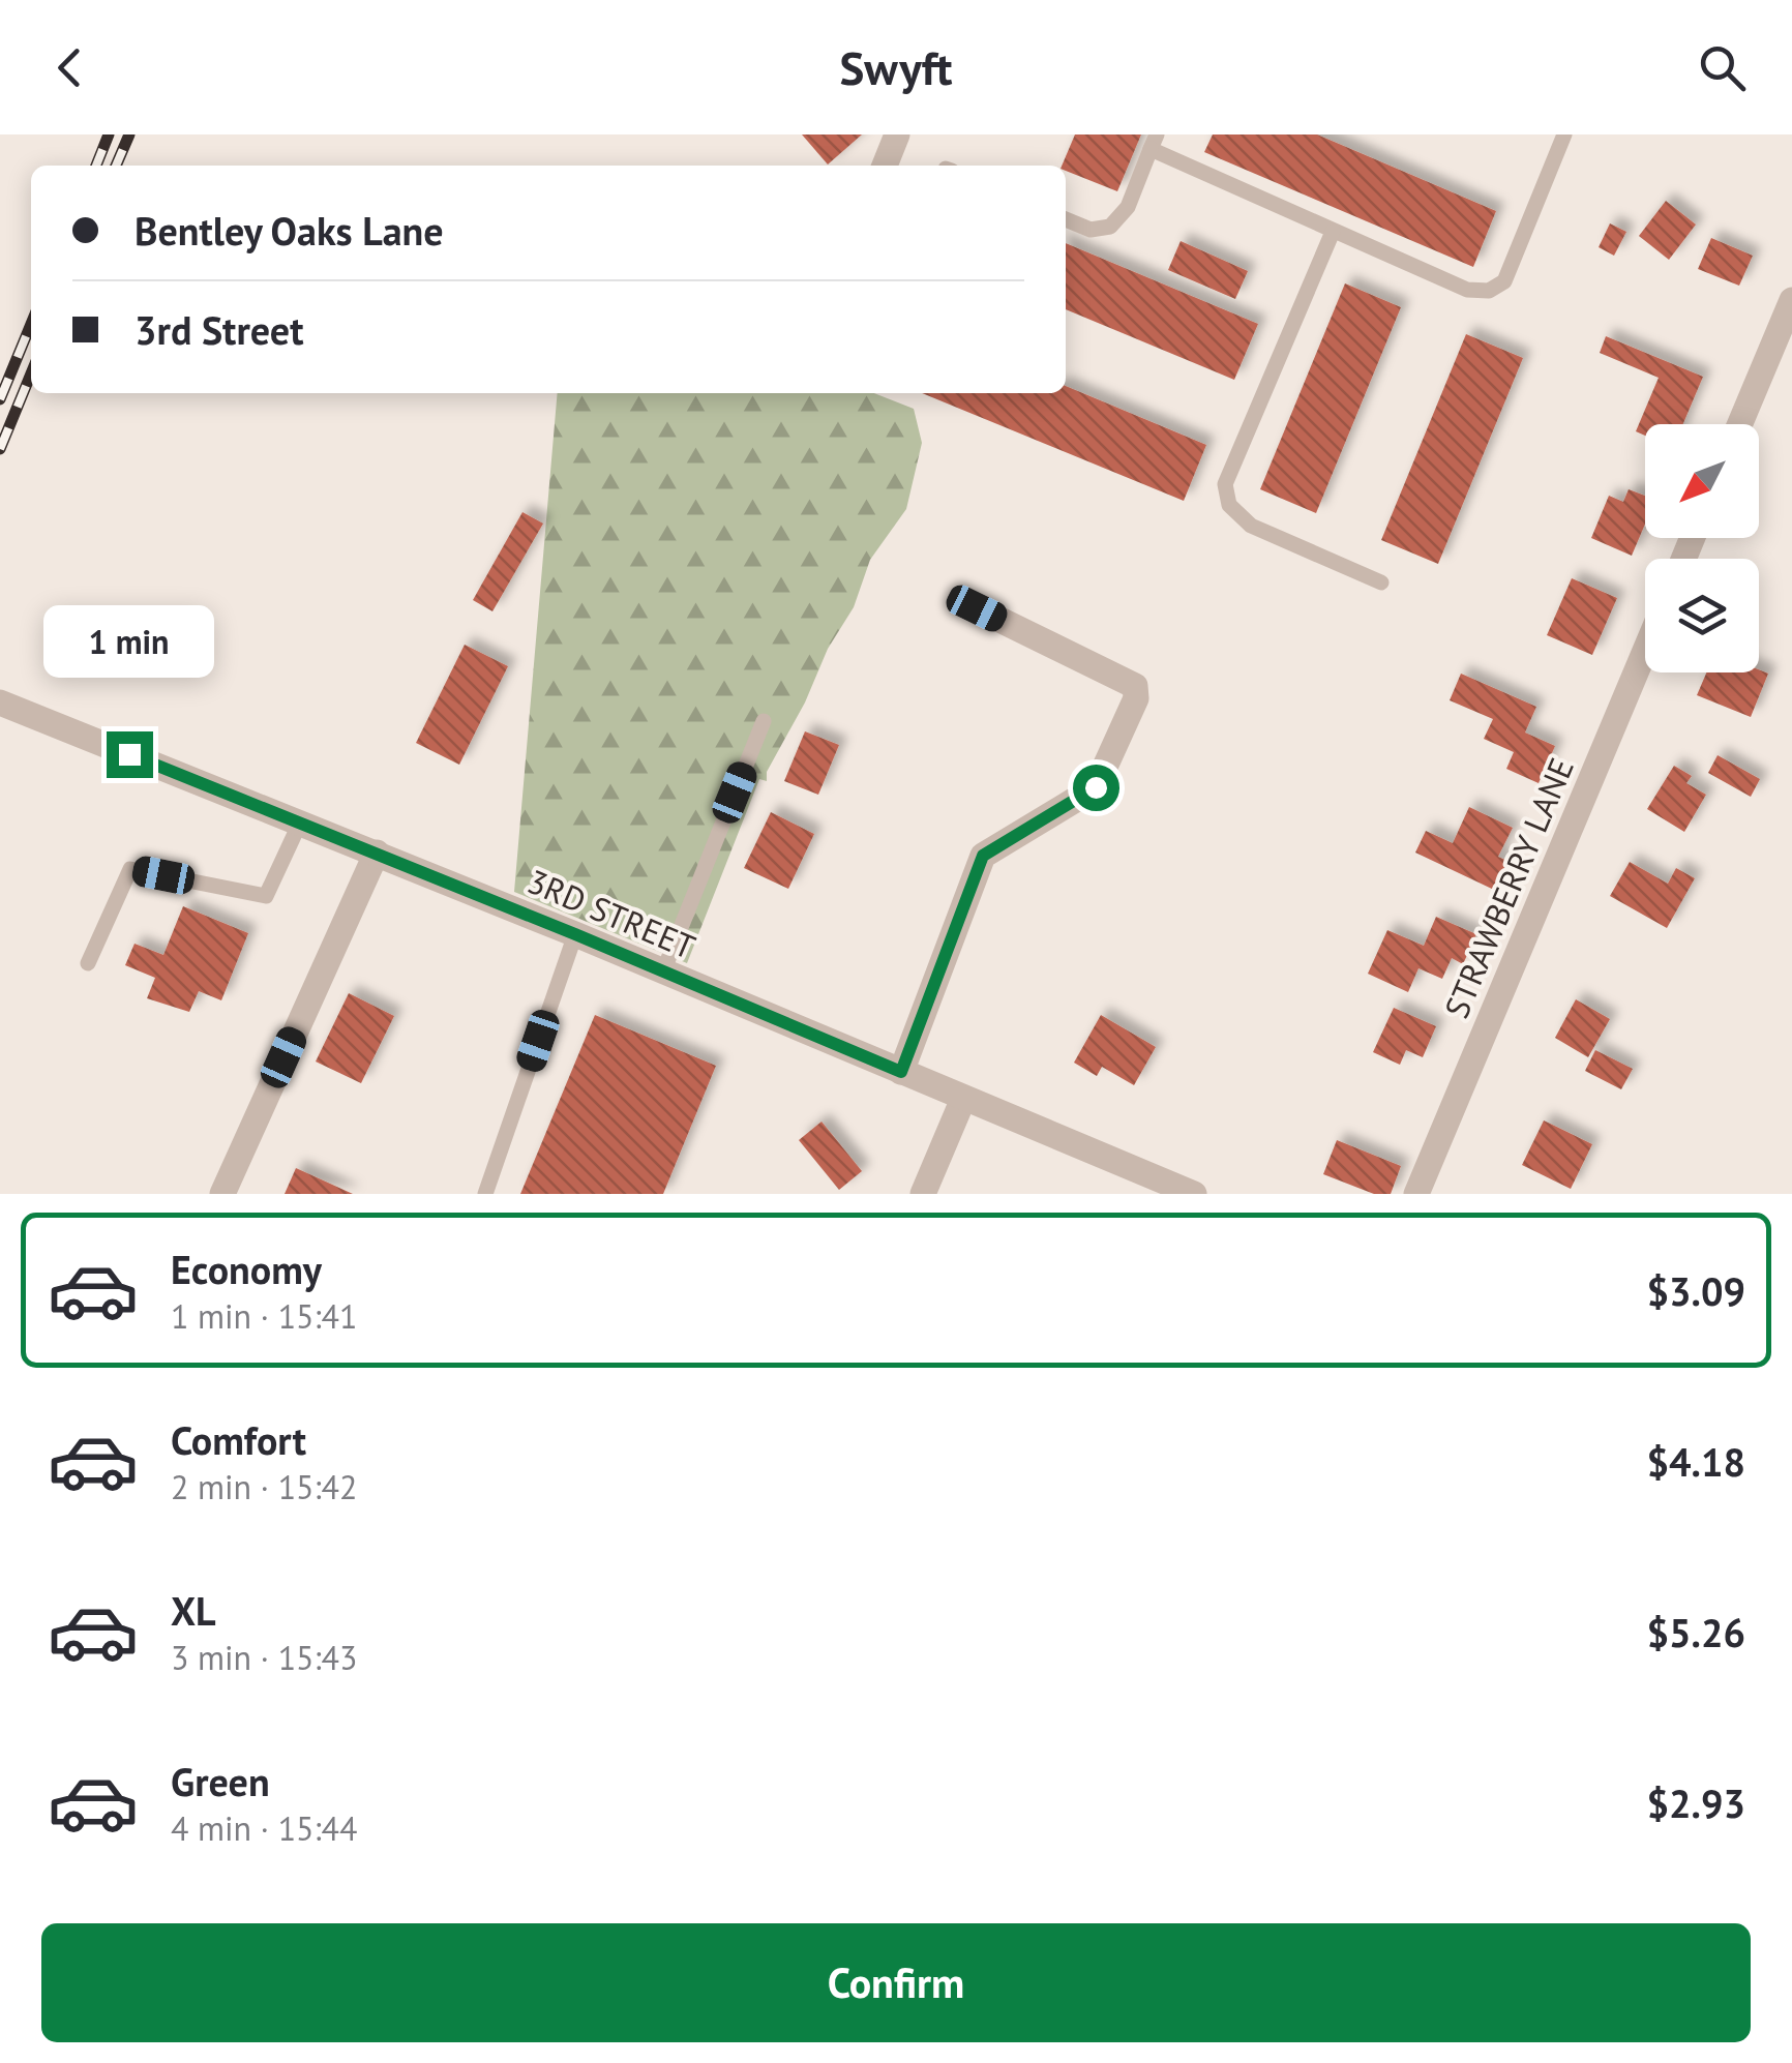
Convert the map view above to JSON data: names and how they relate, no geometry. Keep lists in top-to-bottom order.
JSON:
{
  "streets": {
    "street": ["STRAWBERRY LANE", "3RD STREET"]
  },
  "north": "bottom left",
  "page": {
    "header": "Swyft",
    "banner": ["Bentley Oaks Lane", "3rd Street"],
    "bubble": "1 min",
    "list": [
      {
        "name": "Economy",
        "note": "1 min · 15:41",
        "value": "$3.09"
      },
      {
        "name": "Comfort",
        "note": "2 min · 15:42",
        "value": "$4.18"
      },
      {
        "name": "XL",
        "note": "3 min · 15:43",
        "value": "$5.26"
      },
      {
        "name": "Green",
        "note": "4 min · 15:44",
        "value": "$2.93"
      }
    ],
    "buttons": "Confirm"
  }
}
